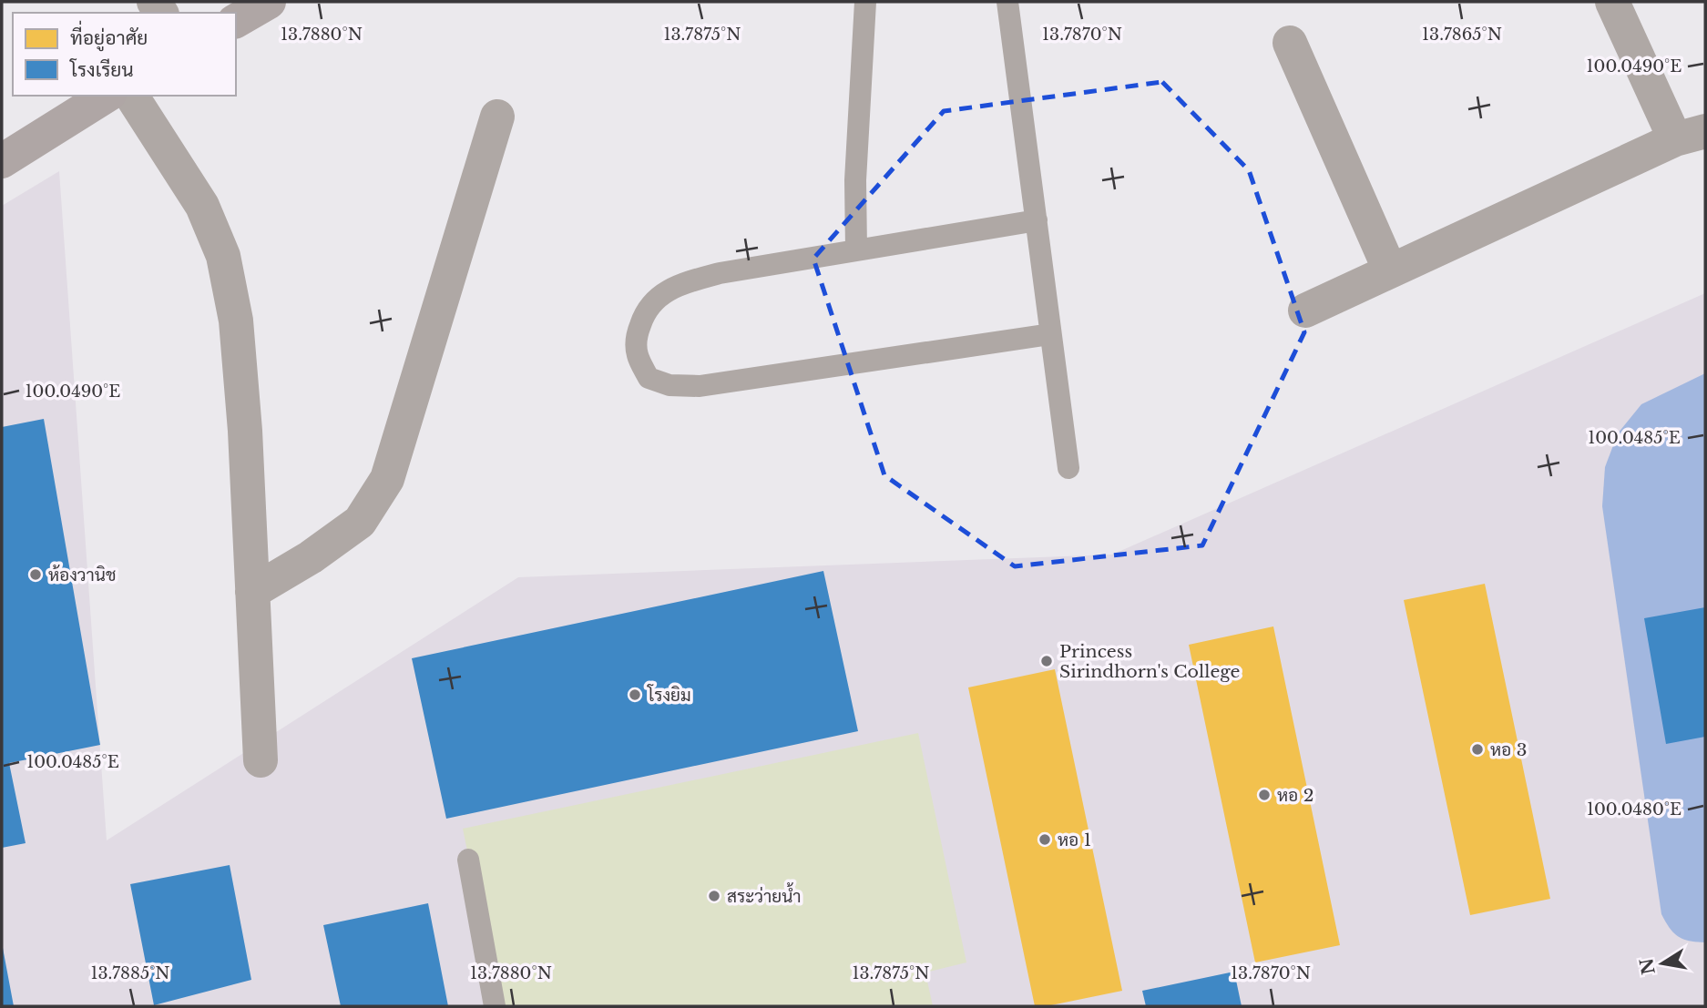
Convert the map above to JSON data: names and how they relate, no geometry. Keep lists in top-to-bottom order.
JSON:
{
  "places": [
    "ห้องวานิช",
    "Princess Sirindhorn's College",
    "โรงยิม",
    "หอ 3",
    "หอ 2",
    "หอ 1",
    "สระว่ายน้ำ"
  ],
  "legend": ["ที่อยู่อาศัย", "โรงเรียน"],
  "north": "left",
  "coordinates": [
    "13.7880°N",
    "13.7875°N",
    "13.7870°N",
    "13.7865°N",
    "100.0490°E",
    "100.0485°E",
    "100.0480°E",
    "13.7885°N"
  ]
}
